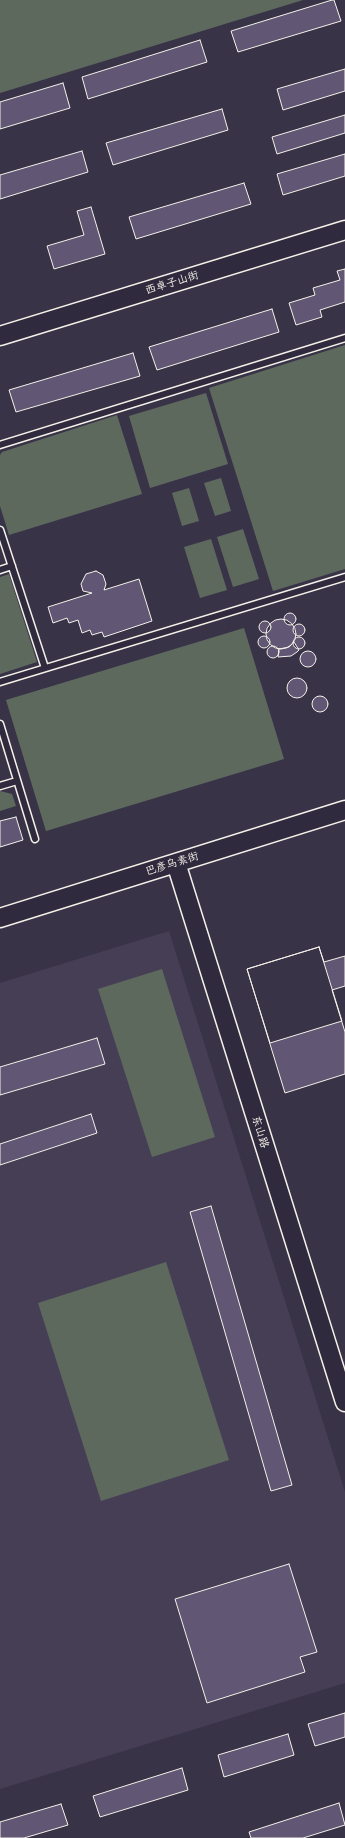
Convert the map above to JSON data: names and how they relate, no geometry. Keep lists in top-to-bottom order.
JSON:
{
  "streets": {
    "street": ["西卓子山街", "巴彦乌素街", "东山路"]
  },
  "crossings": [
    ["巴彦乌素街", "东山路"]
  ]
}
